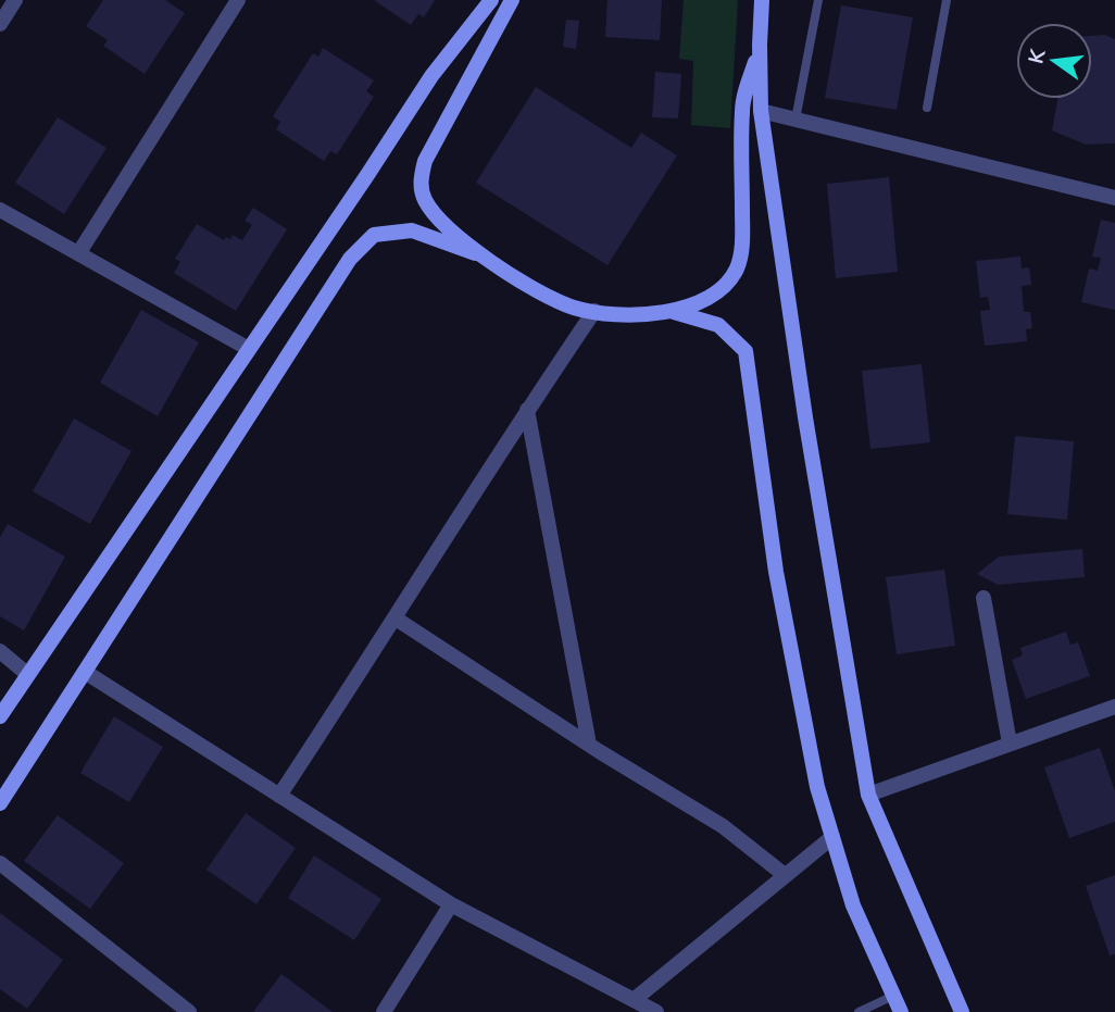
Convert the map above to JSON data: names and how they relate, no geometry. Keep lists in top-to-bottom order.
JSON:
{
  "north": "left"
}
